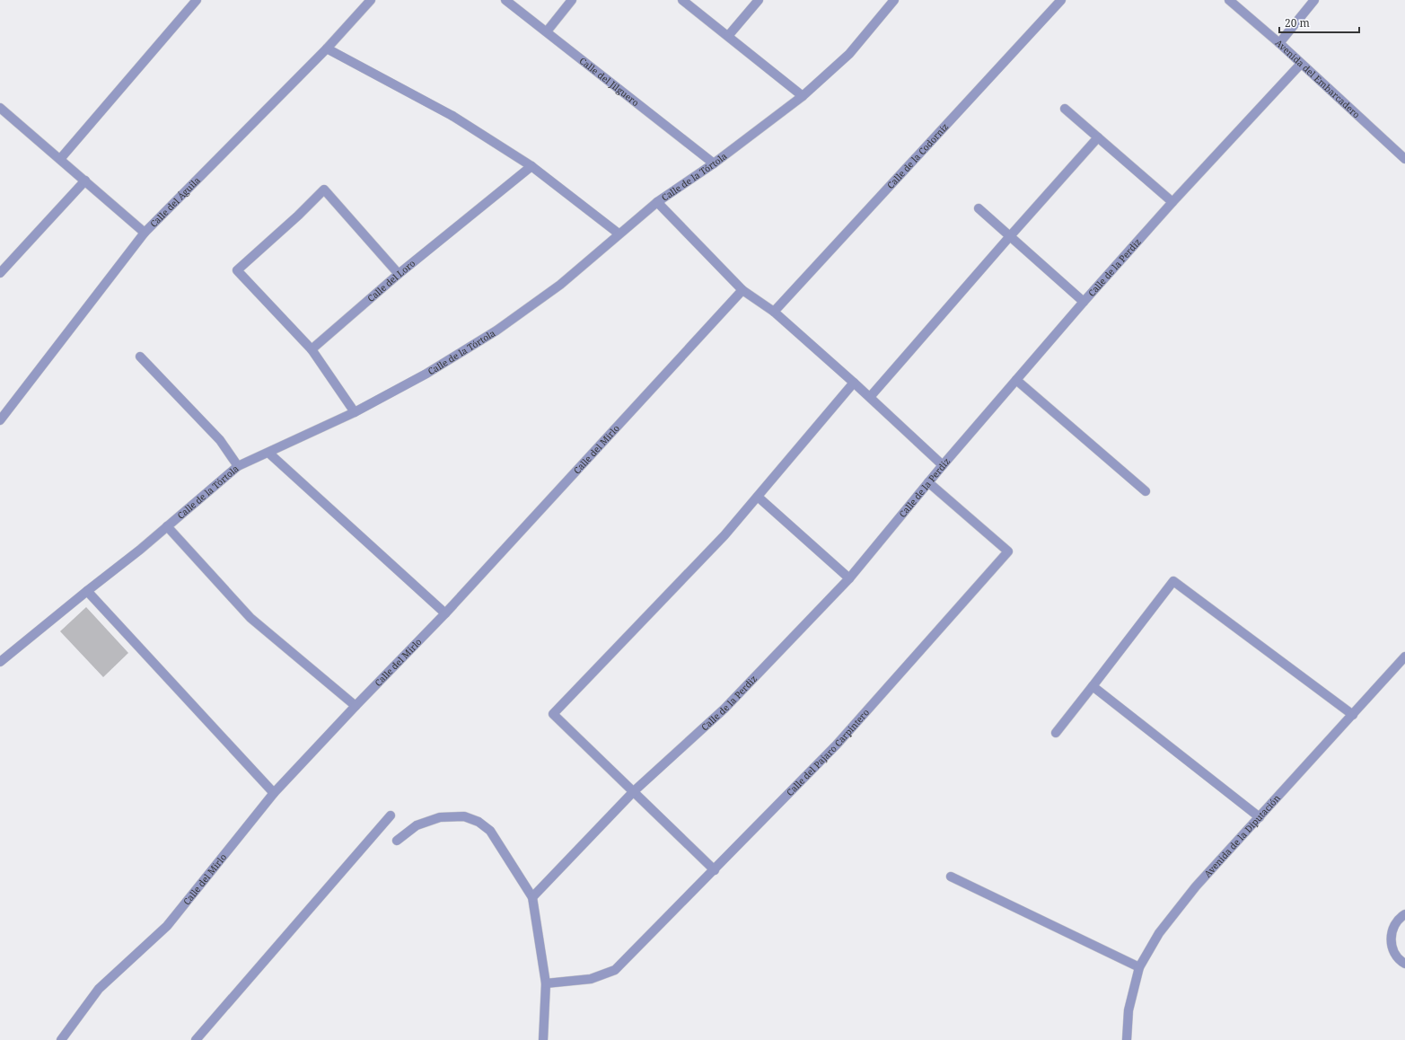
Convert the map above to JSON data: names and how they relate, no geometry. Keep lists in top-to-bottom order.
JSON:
{
  "streets": {
    "street": [
      "Avenida del Embarcadero",
      "Calle del Jilguero",
      "Calle de la Codorniz",
      "Calle de la Tórtola",
      "Calle del Águila",
      "Calle de la Perdiz",
      "Calle del Loro",
      "Calle del Mirlo",
      "Calle del Pajaro Carpintero",
      "Avenida de la Diputación"
    ]
  },
  "crossings": [
    ["Avenida del Embarcadero", "Calle de la Perdiz"],
    ["Calle del Jilguero", "Calle de la Tórtola"],
    ["Calle de la Perdiz", "Calle del Pajaro Carpintero"]
  ],
  "scale_bar": "20 m"
}
